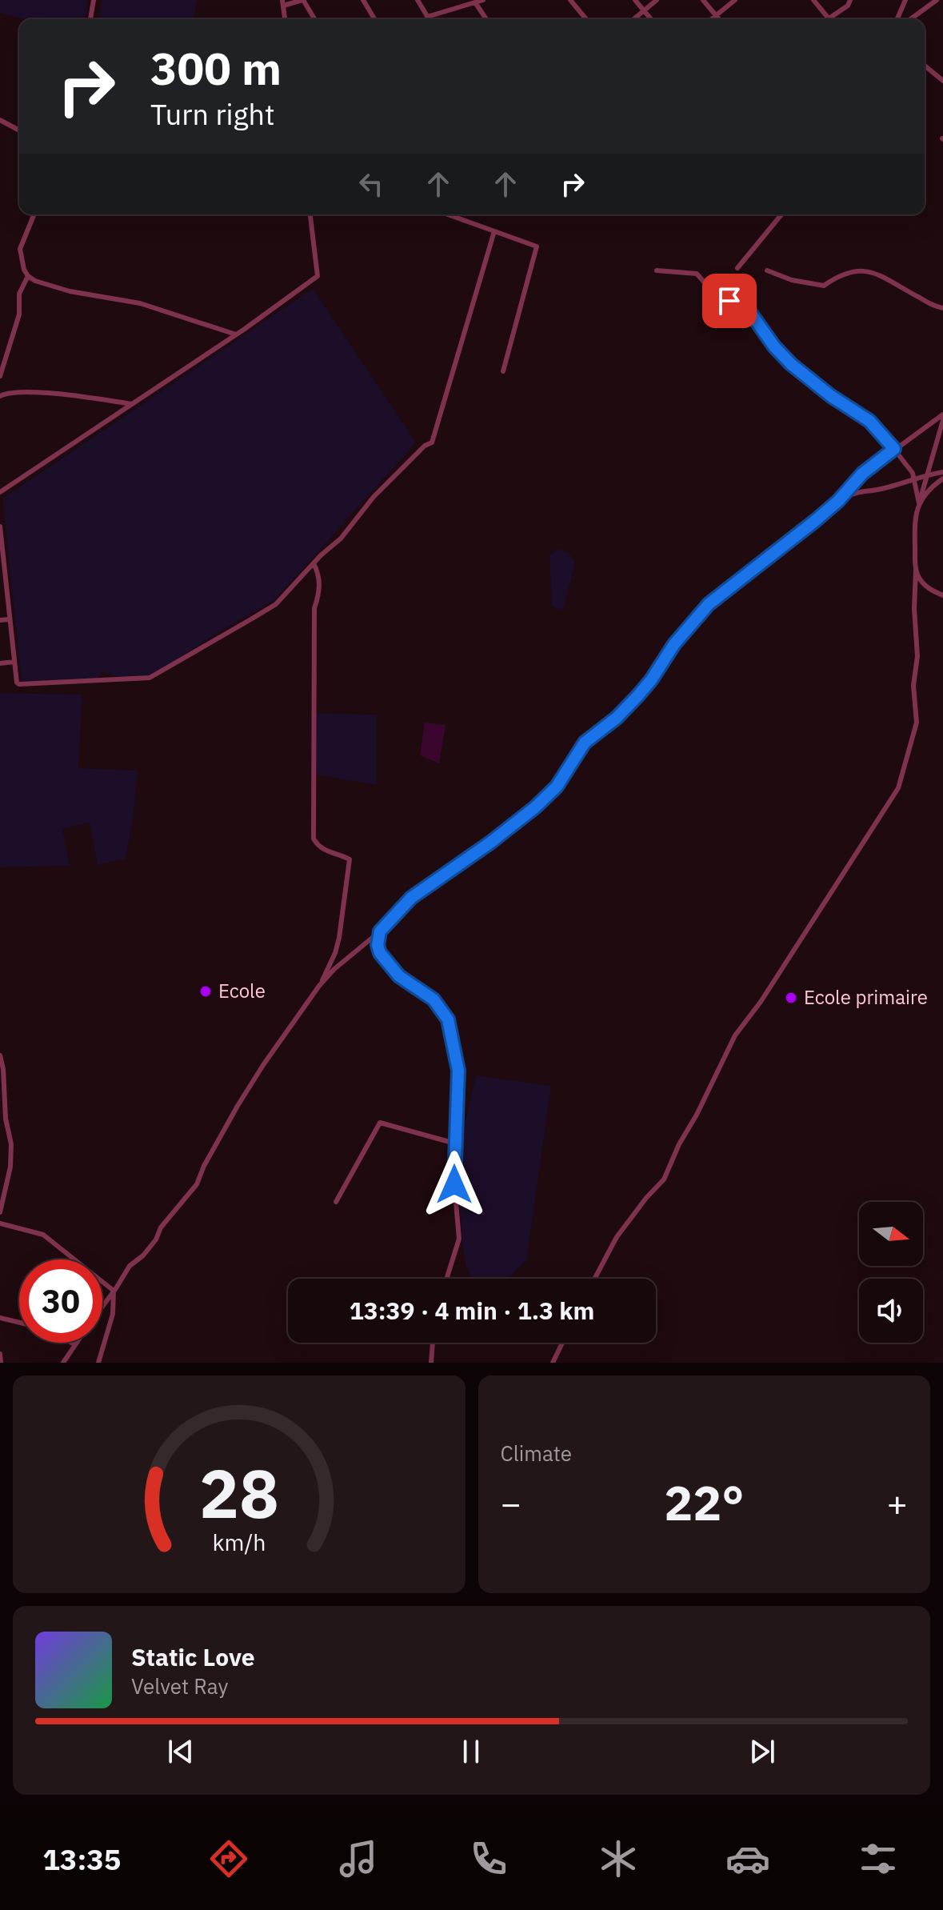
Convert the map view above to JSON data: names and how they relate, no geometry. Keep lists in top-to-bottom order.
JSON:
{
  "places": ["Ecole", "Ecole primaire"],
  "north": "right",
  "page": {
    "turn": ["300 m", "Turn right"],
    "limit": "30",
    "trip": "13:39 · 4 min · 1.3 km",
    "tile": "Climate",
    "heat": ["−", "22°", "+"],
    "song": ["Static Love", "Velvet Ray"],
    "tabs": "13:35",
    "gauge": ["28", "km/h"]
  }
}
